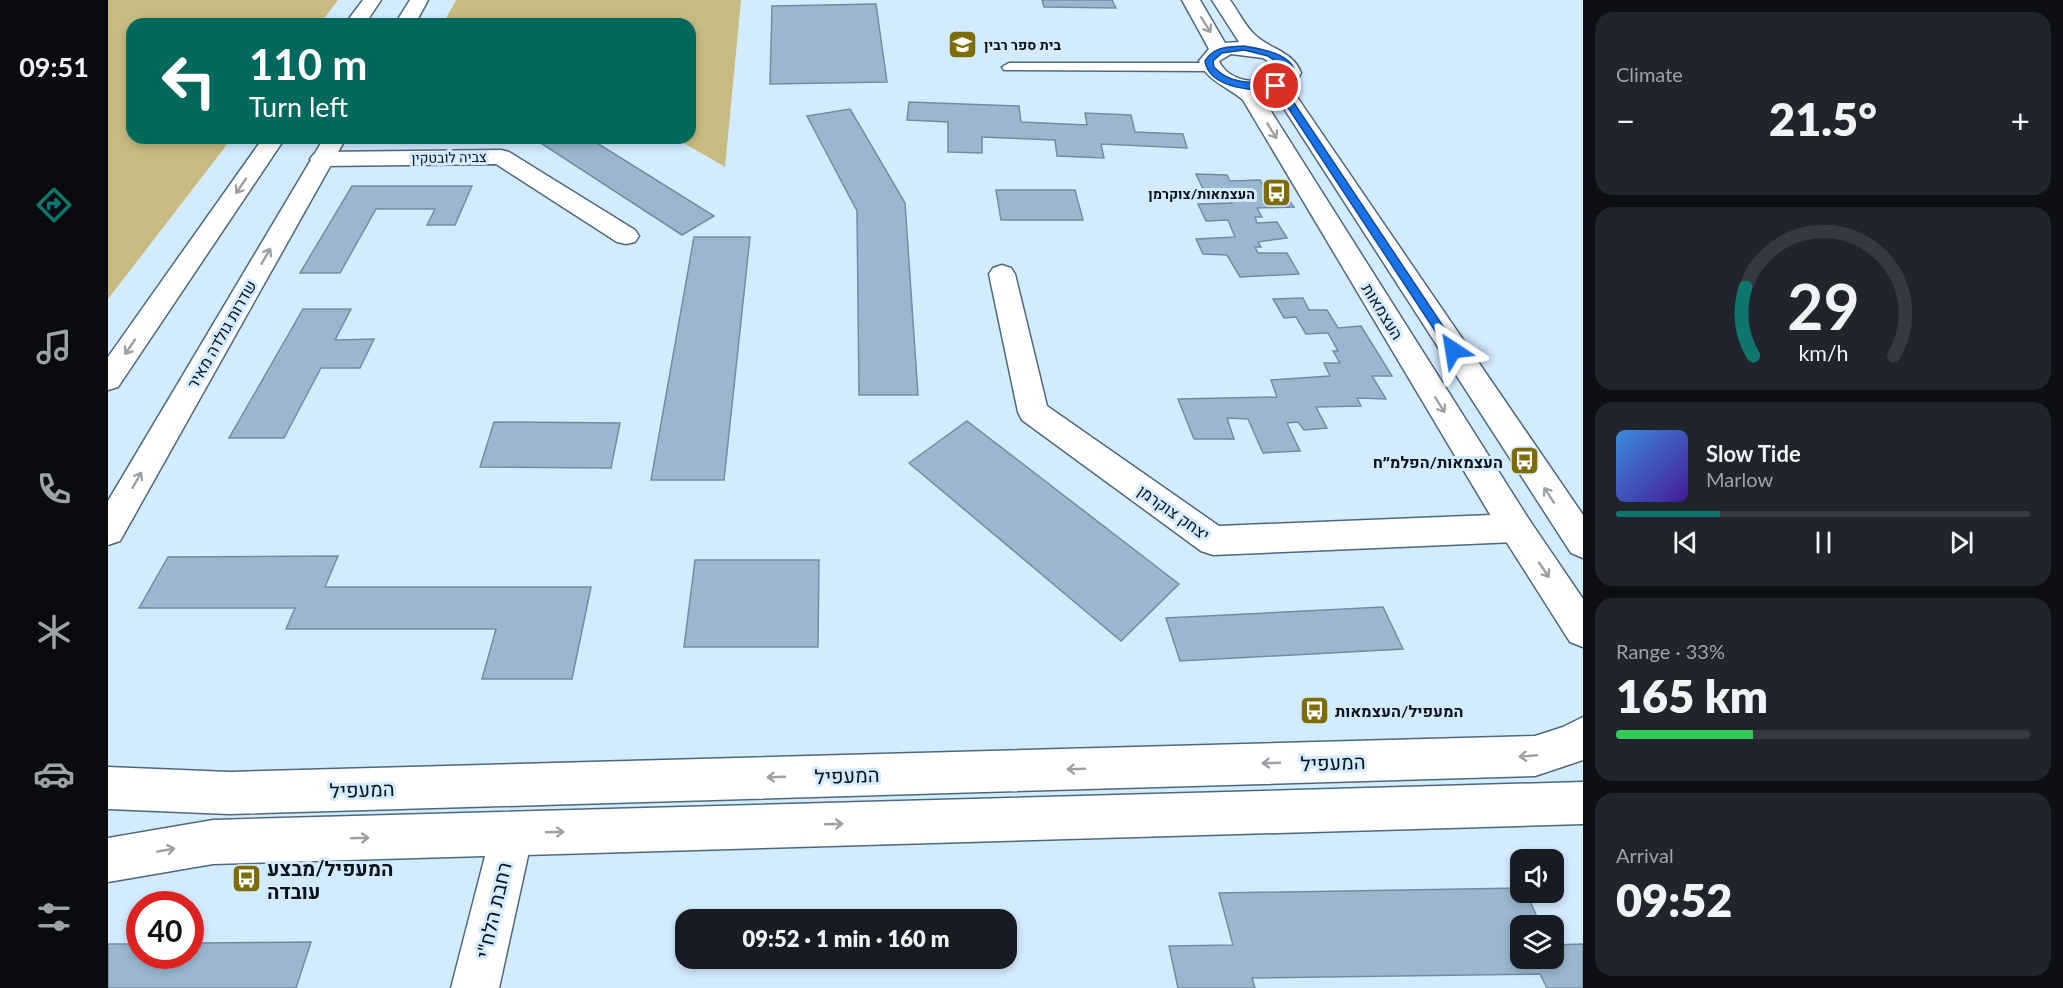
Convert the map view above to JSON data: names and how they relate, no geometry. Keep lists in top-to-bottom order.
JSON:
{
  "streets": {
    "street": [
      "צביה לובטקין",
      "העצמאות",
      "שדרות גולדה מאיר",
      "יצחק צוקרמן",
      "המעפיל",
      "רחבת הלח\"י"
    ]
  },
  "crossings": [
    ["צביה לובטקין", "שדרות גולדה מאיר"],
    ["העצמאות", "יצחק צוקרמן"]
  ],
  "places": {
    "school or university": ["בית ספר רבין"],
    "bus stop": [
      "העצמאות/צוקרמן",
      "העצמאות/הפלמ״ח",
      "המעפיל/העצמאות",
      "המעפיל/מבצע עובדה"
    ]
  },
  "page": {
    "tabs": "09:51",
    "tile": [
      "Climate",
      ["Range · 33%", "165 km"],
      ["Arrival", "09:52"]
    ],
    "turn": ["110 m", "Turn left"],
    "heat": ["−", "21.5°", "+"],
    "song": ["Slow Tide", "Marlow"],
    "limit": "40",
    "trip": "09:52 · 1 min · 160 m",
    "gauge": ["29", "km/h"]
  }
}
